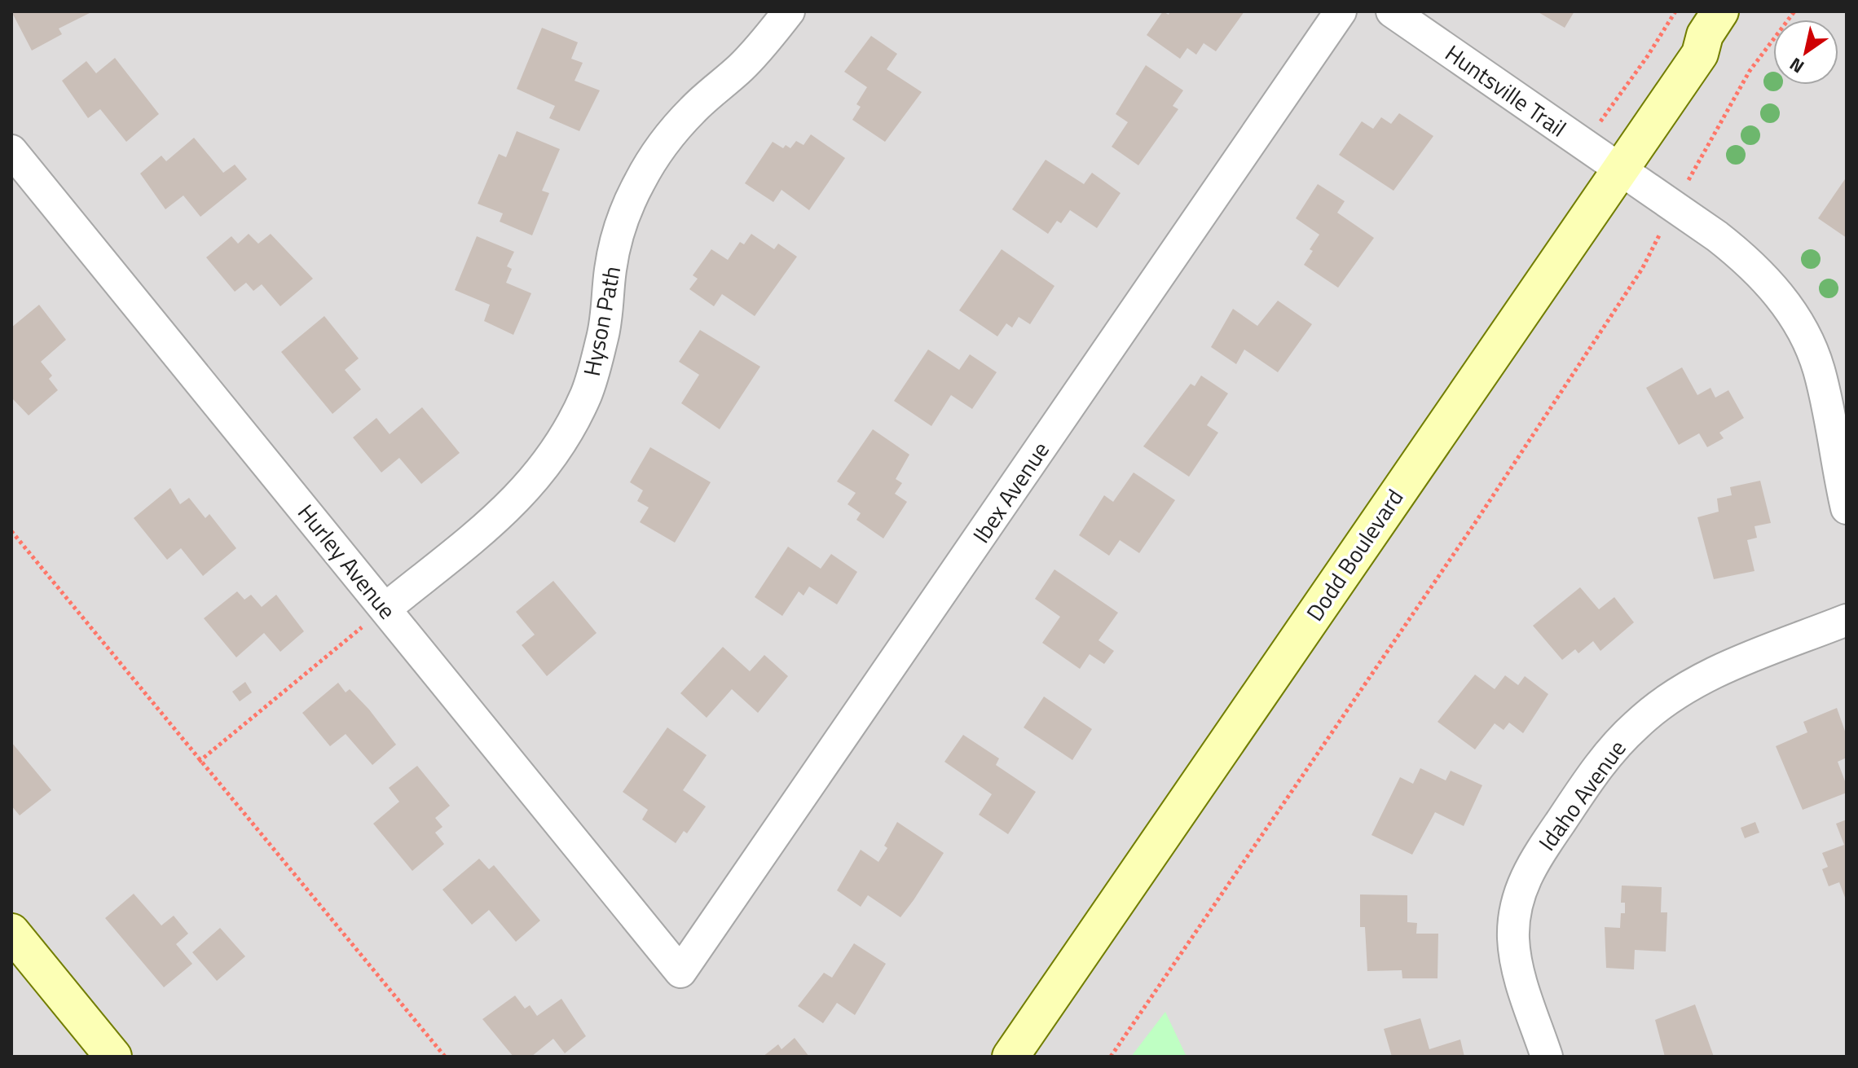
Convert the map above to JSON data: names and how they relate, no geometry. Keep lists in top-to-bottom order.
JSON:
{
  "streets": {
    "main road": ["Dodd Boulevard"],
    "street": [
      "Huntsville Trail",
      "Hyson Path",
      "Ibex Avenue",
      "Hurley Avenue",
      "Idaho Avenue"
    ]
  },
  "crossings": [
    ["Huntsville Trail", "Dodd Boulevard"],
    ["Hyson Path", "Hurley Avenue"],
    ["Ibex Avenue", "Hurley Avenue"]
  ],
  "north": "bottom left"
}
